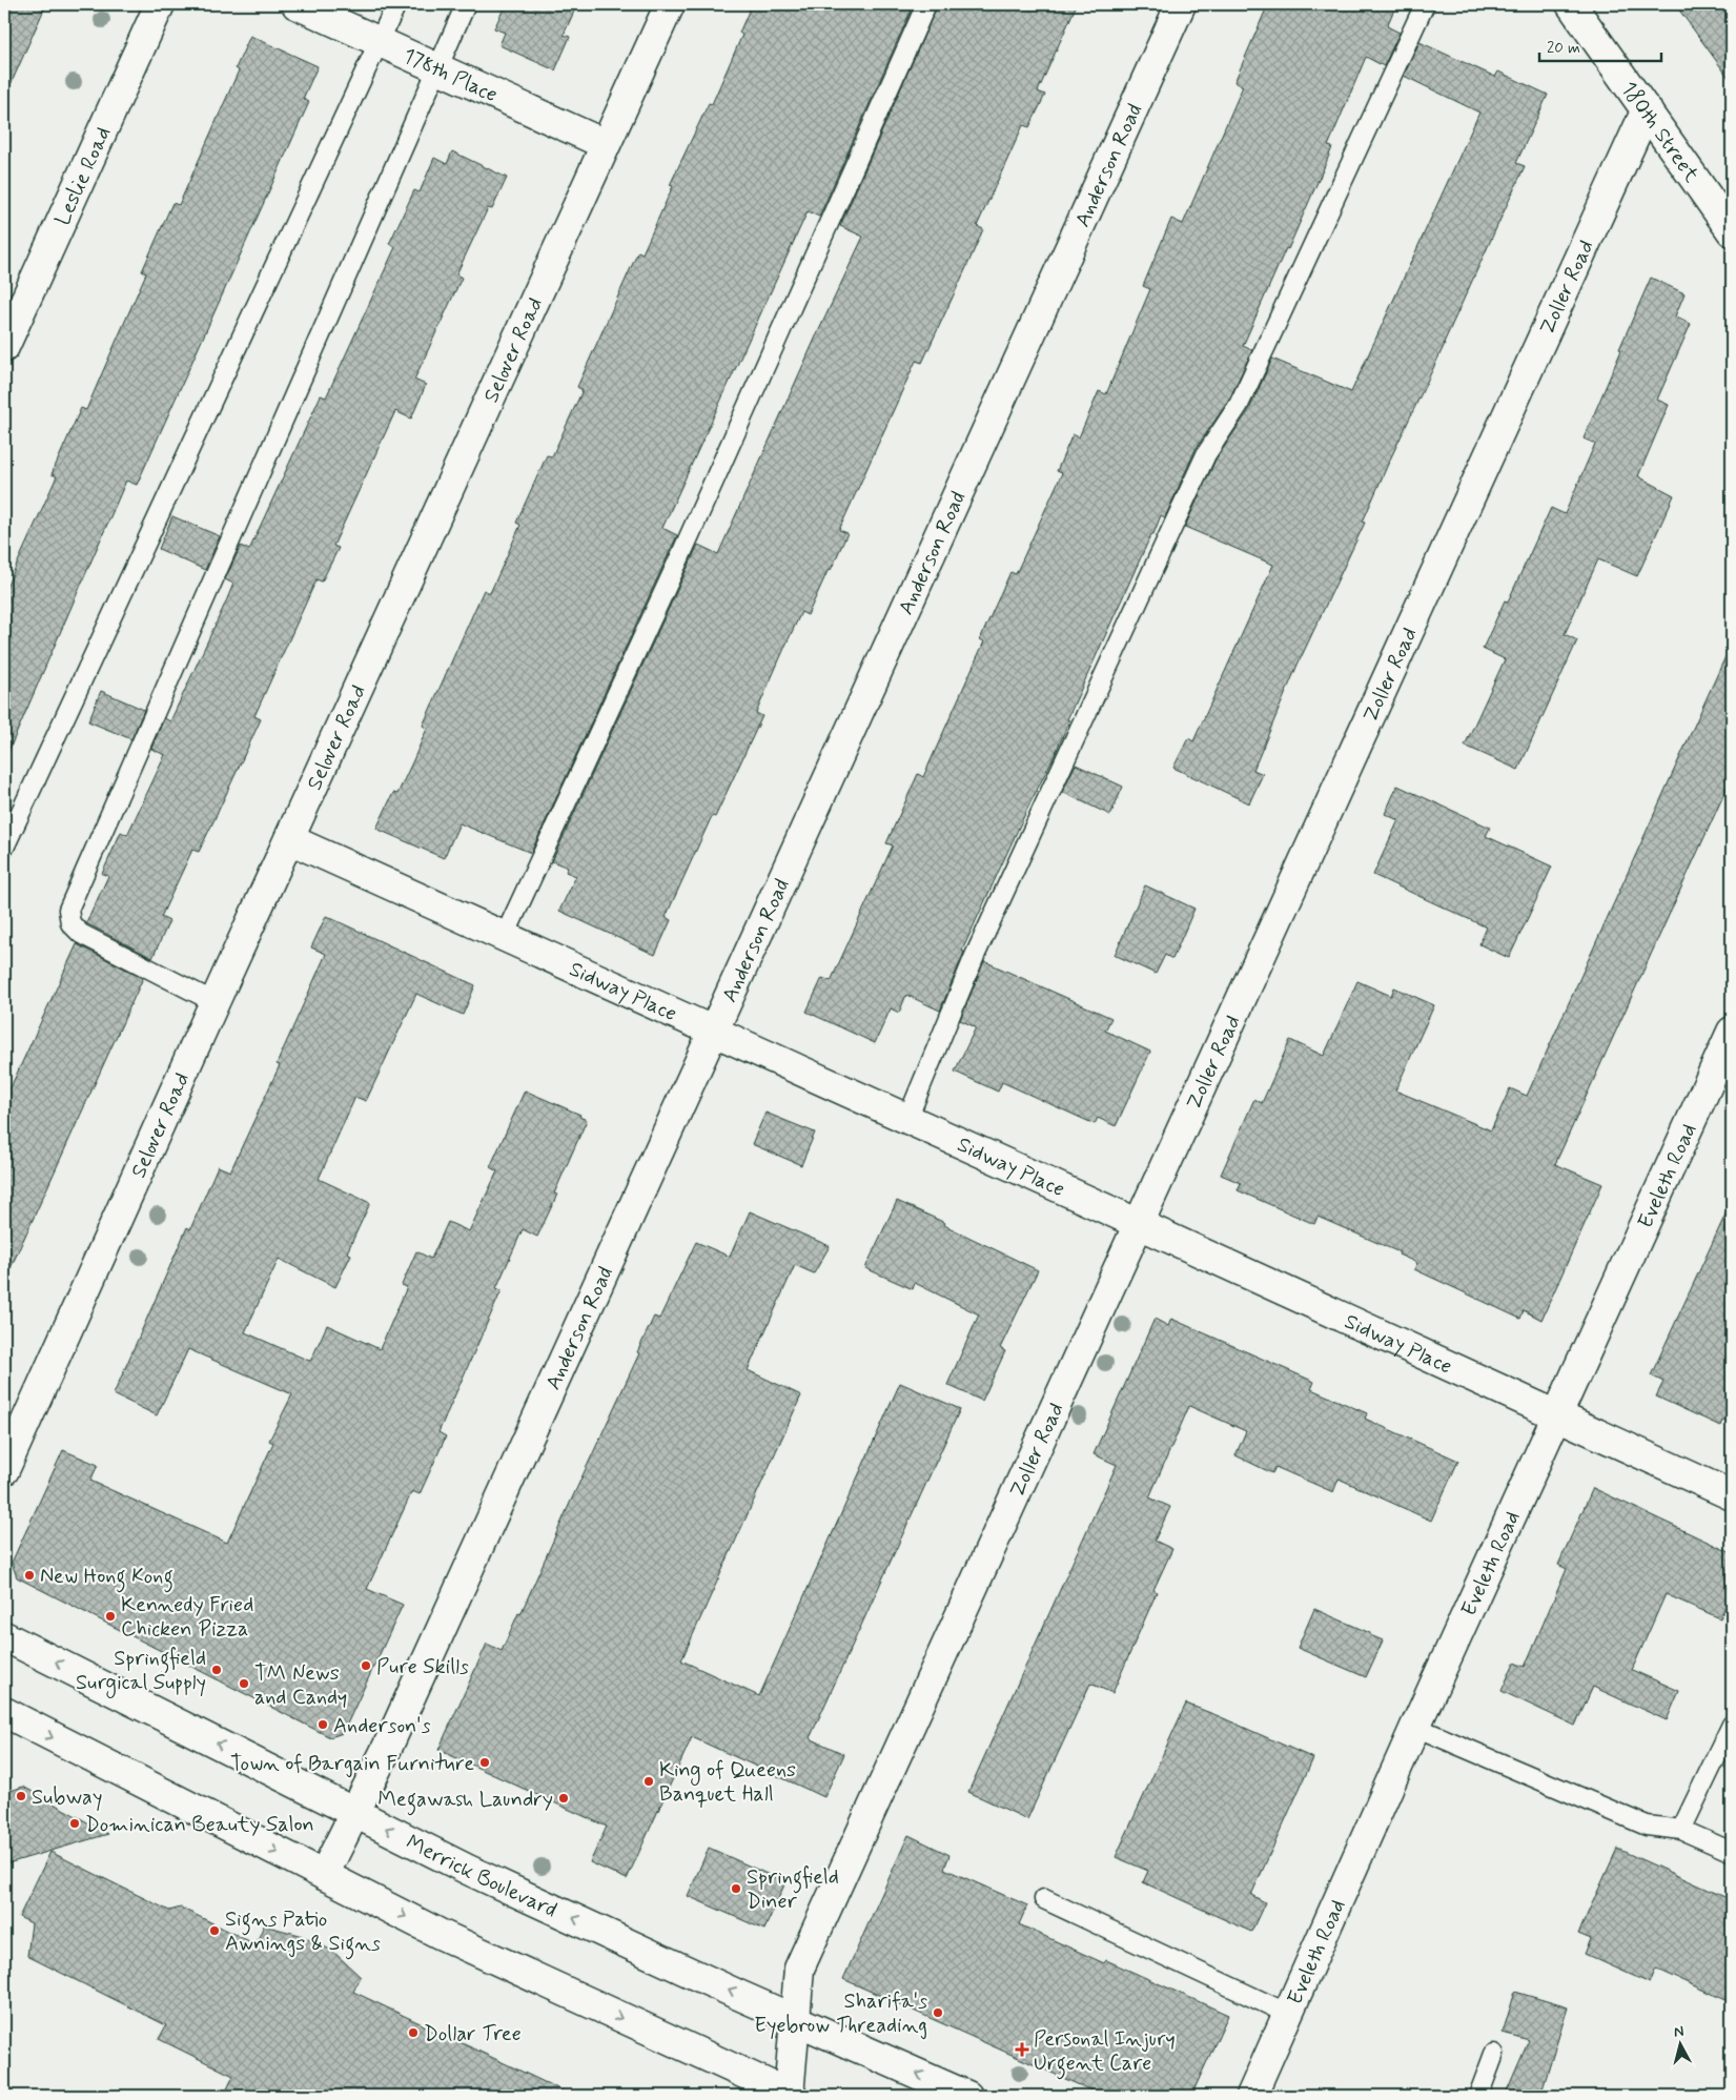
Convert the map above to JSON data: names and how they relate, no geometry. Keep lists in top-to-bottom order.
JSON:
{
  "streets": {
    "street": [
      "178th Place",
      "180th Street",
      "Anderson Road",
      "Leslie Road",
      "Zoller Road",
      "Selover Road",
      "Sidway Place",
      "Eveleth Road",
      "Merrick Boulevard"
    ]
  },
  "crossings": [
    ["178th Place", "Selover Road"],
    ["180th Street", "Zoller Road"],
    ["Anderson Road", "Sidway Place"],
    ["Anderson Road", "Merrick Boulevard"],
    ["Zoller Road", "Sidway Place"],
    ["Zoller Road", "Merrick Boulevard"],
    ["Selover Road", "Sidway Place"],
    ["Sidway Place", "Eveleth Road"]
  ],
  "places": {
    "other": [
      "New Hong Kong",
      "Kennedy Fried Chicken Pizza",
      "Pure Skills",
      "Springfield Surgical Supply",
      "TM News and Candy",
      "Anderson's",
      "Town of Bargain Furniture",
      "King of Queens Banquet Hall",
      "Subway",
      "Megawash Laundry",
      "Dominican Beauty Salon",
      "Springfield Diner",
      "Signs Patio Awnings & Signs",
      "Sharifa's Eyebrow Threading",
      "Dollar Tree"
    ],
    "health": ["Personal Injury Urgent Care"]
  },
  "scale_bar": "20 m",
  "north": "top"
}
